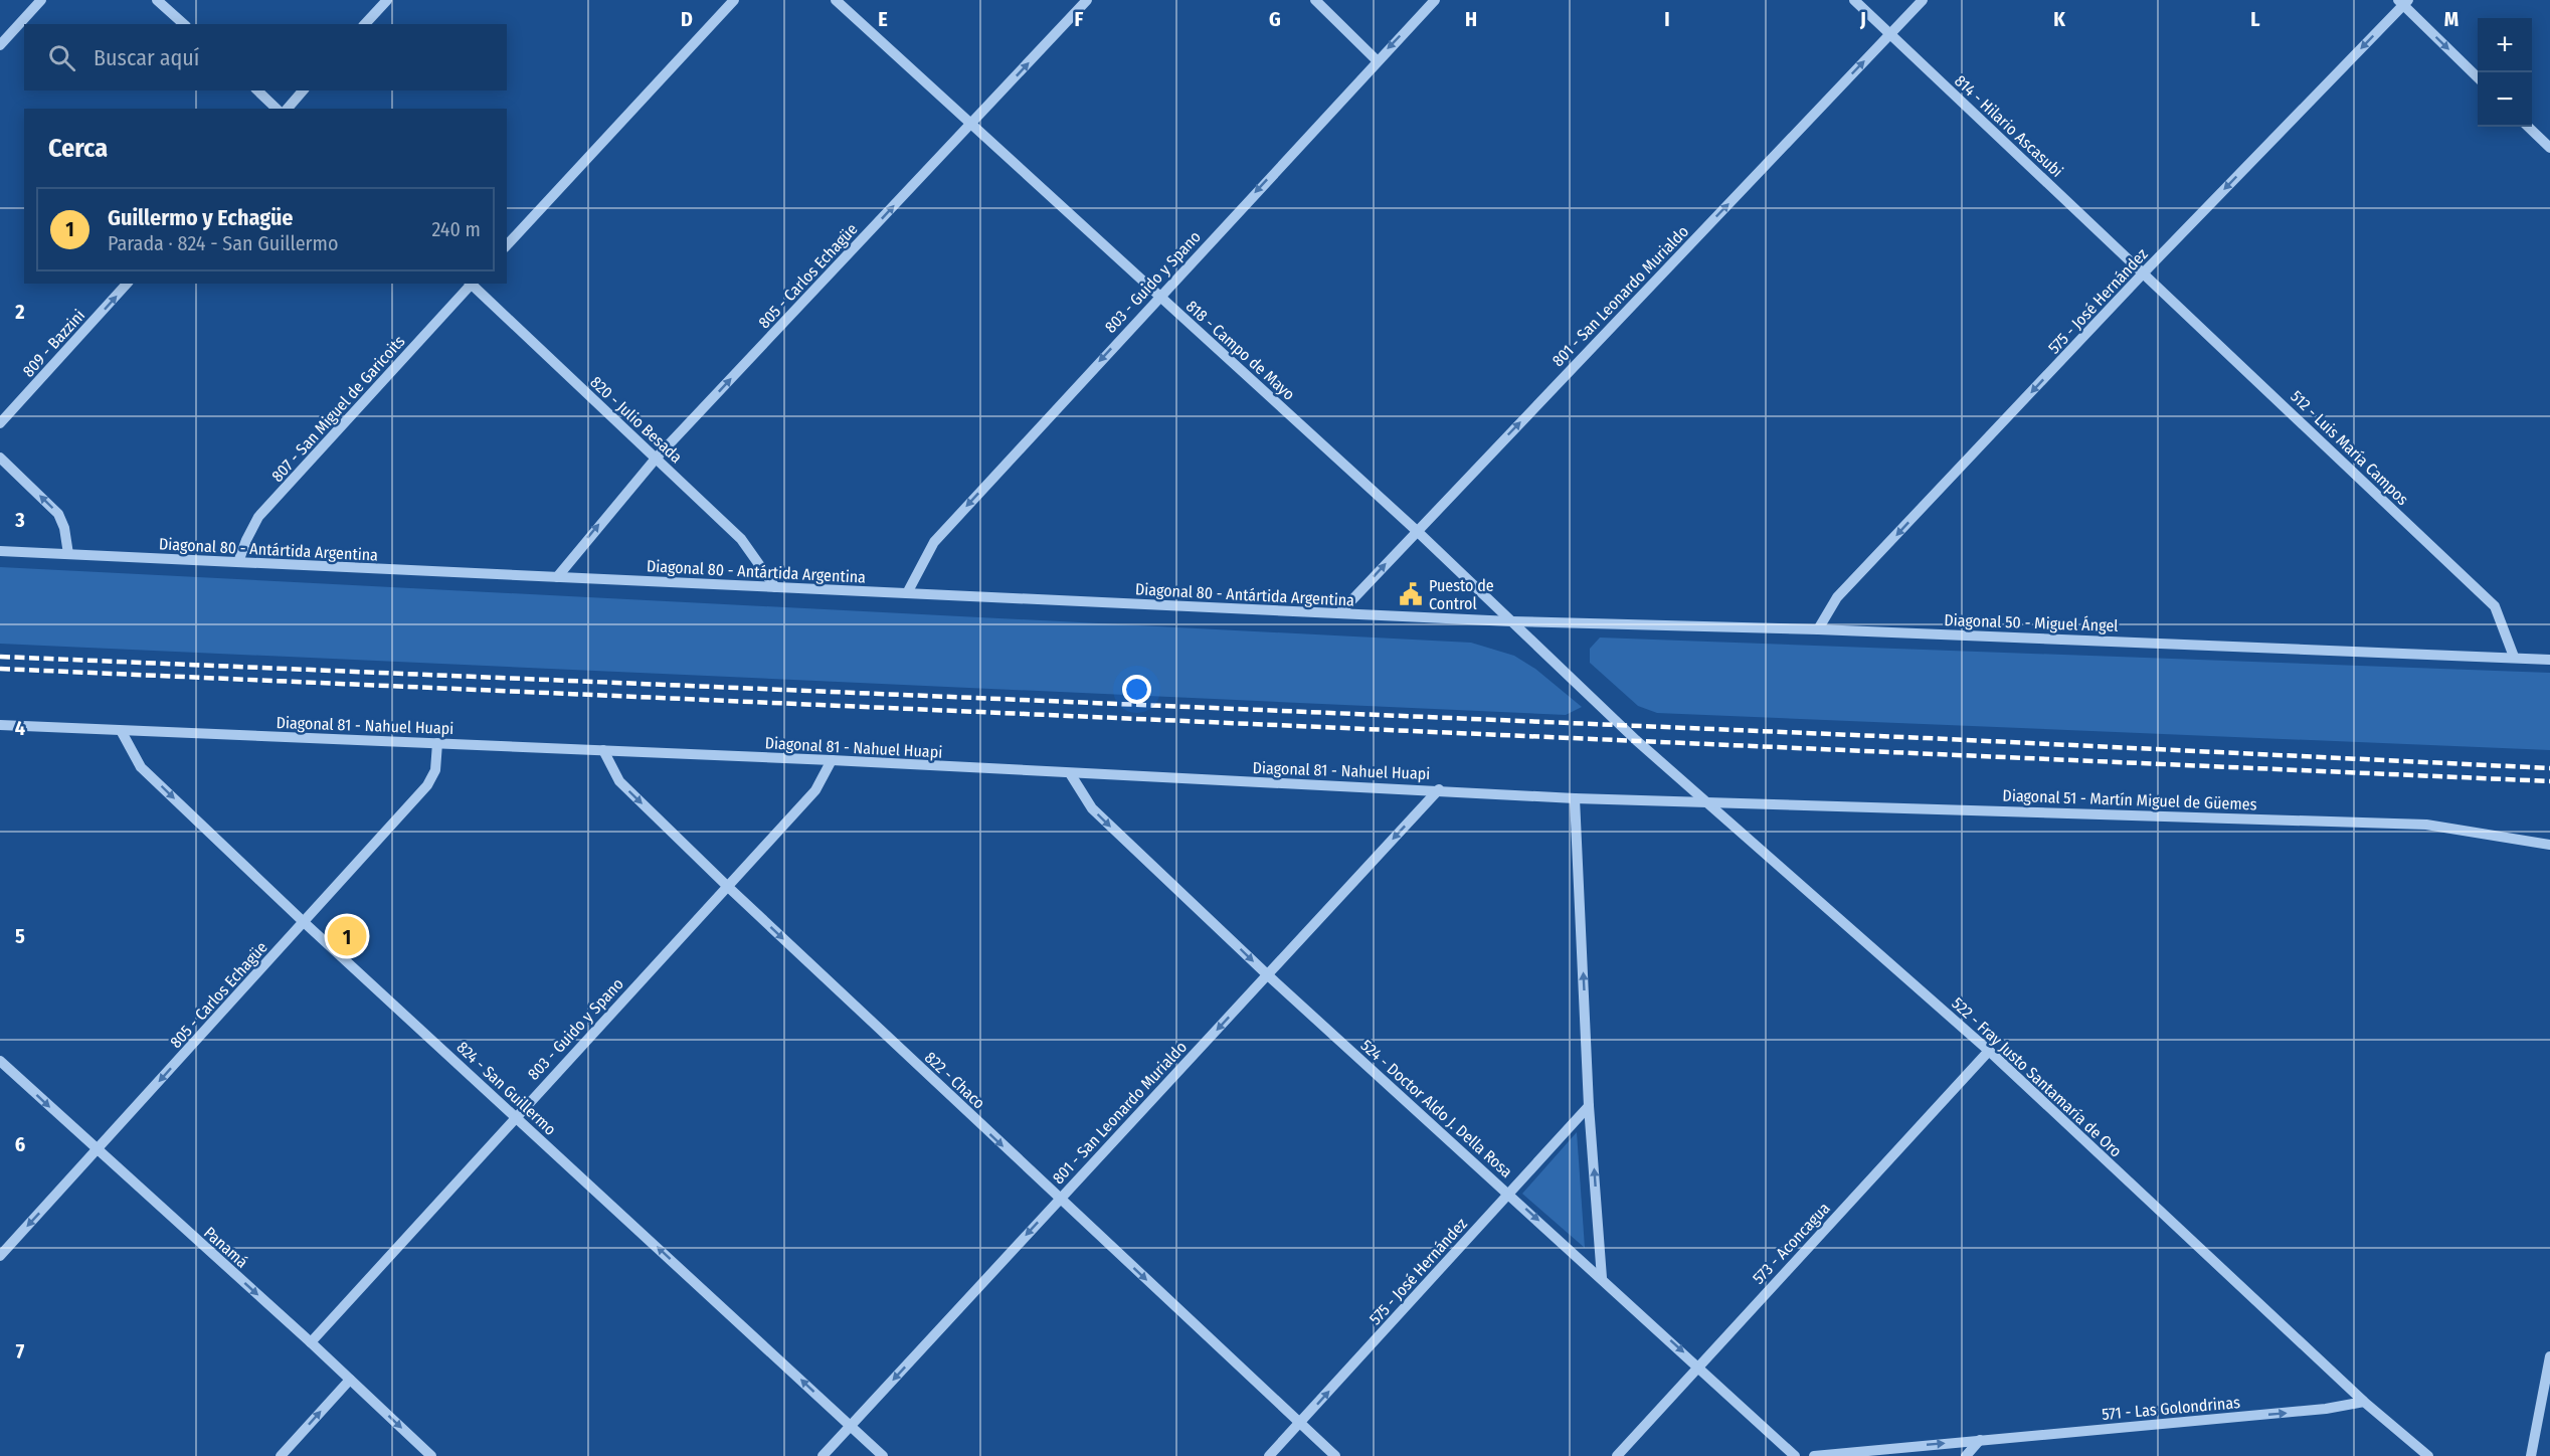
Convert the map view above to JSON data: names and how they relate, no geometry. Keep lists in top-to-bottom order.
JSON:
{
  "streets": {
    "street": [
      "814 - Hilario Ascasubi",
      "805 - Carlos Echagüe",
      "803 - Guido y Spano",
      "801 - San Leonardo Murialdo",
      "575 - José Hernández",
      "809 - Bazzini",
      "818 - Campo de Mayo",
      "807 - San Miguel de Garicoits",
      "820 - Julio Besada",
      "512 - Luis María Campos",
      "Diagonal 80 - Antártida Argentina",
      "Diagonal 50 - Miguel Ángel",
      "Diagonal 81 - Nahuel Huapi",
      "Diagonal 51 - Martín Miguel de Güemes",
      "522 - Fray Justo Santamaría de Oro",
      "822 - Chaco",
      "824 - San Guillermo",
      "524 - Doctor Aldo J. Della Rosa",
      "573 - Aconcagua",
      "Panamá",
      "571 - Las Golondrinas"
    ]
  },
  "crossings": [
    ["814 - Hilario Ascasubi", "801 - San Leonardo Murialdo"],
    ["814 - Hilario Ascasubi", "575 - José Hernández"],
    ["814 - Hilario Ascasubi", "512 - Luis María Campos"],
    ["805 - Carlos Echagüe", "818 - Campo de Mayo"],
    ["805 - Carlos Echagüe", "820 - Julio Besada"],
    ["805 - Carlos Echagüe", "Diagonal 80 - Antártida Argentina"],
    ["805 - Carlos Echagüe", "Diagonal 81 - Nahuel Huapi"],
    ["805 - Carlos Echagüe", "824 - San Guillermo"],
    ["805 - Carlos Echagüe", "Panamá"],
    ["803 - Guido y Spano", "818 - Campo de Mayo"],
    ["803 - Guido y Spano", "Diagonal 80 - Antártida Argentina"],
    ["803 - Guido y Spano", "Diagonal 81 - Nahuel Huapi"],
    ["803 - Guido y Spano", "822 - Chaco"],
    ["803 - Guido y Spano", "824 - San Guillermo"],
    ["803 - Guido y Spano", "Panamá"],
    ["801 - San Leonardo Murialdo", "818 - Campo de Mayo"],
    ["801 - San Leonardo Murialdo", "Diagonal 80 - Antártida Argentina"],
    ["801 - San Leonardo Murialdo", "Diagonal 81 - Nahuel Huapi"],
    ["801 - San Leonardo Murialdo", "822 - Chaco"],
    ["801 - San Leonardo Murialdo", "824 - San Guillermo"],
    ["801 - San Leonardo Murialdo", "524 - Doctor Aldo J. Della Rosa"],
    ["575 - José Hernández", "512 - Luis María Campos"],
    ["575 - José Hernández", "Diagonal 50 - Miguel Ángel"],
    ["575 - José Hernández", "822 - Chaco"],
    ["575 - José Hernández", "524 - Doctor Aldo J. Della Rosa"],
    ["818 - Campo de Mayo", "Diagonal 80 - Antártida Argentina"],
    ["818 - Campo de Mayo", "Diagonal 50 - Miguel Ángel"],
    ["818 - Campo de Mayo", "522 - Fray Justo Santamaría de Oro"],
    ["807 - San Miguel de Garicoits", "Diagonal 80 - Antártida Argentina"],
    ["820 - Julio Besada", "Diagonal 80 - Antártida Argentina"],
    ["512 - Luis María Campos", "Diagonal 50 - Miguel Ángel"],
    ["Diagonal 80 - Antártida Argentina", "Diagonal 50 - Miguel Ángel"],
    ["Diagonal 81 - Nahuel Huapi", "Diagonal 51 - Martín Miguel de Güemes"],
    ["Diagonal 81 - Nahuel Huapi", "522 - Fray Justo Santamaría de Oro"],
    ["Diagonal 81 - Nahuel Huapi", "822 - Chaco"],
    ["Diagonal 81 - Nahuel Huapi", "824 - San Guillermo"],
    ["Diagonal 81 - Nahuel Huapi", "524 - Doctor Aldo J. Della Rosa"],
    ["Diagonal 51 - Martín Miguel de Güemes", "522 - Fray Justo Santamaría de Oro"],
    ["522 - Fray Justo Santamaría de Oro", "573 - Aconcagua"],
    ["522 - Fray Justo Santamaría de Oro", "571 - Las Golondrinas"],
    ["524 - Doctor Aldo J. Della Rosa", "573 - Aconcagua"]
  ],
  "one_way": [
    "803 - Guido y Spano",
    "809 - Bazzini",
    "822 - Chaco",
    "524 - Doctor Aldo J. Della Rosa",
    "Panamá",
    "571 - Las Golondrinas"
  ],
  "places": {
    "public building": ["Puesto de Control"]
  },
  "page": {
    "map_buttons": ["+", "−"],
    "search": "Buscar aquí",
    "heading": "Cerca",
    "list": [
      {
        "mark": "1",
        "name": "Guillermo y Echagüe",
        "note": "Parada · 824 - San Guillermo",
        "value": "240 m"
      }
    ],
    "pins": "1"
  },
  "grid": {
    "columns": [
      "D",
      "E",
      "F",
      "G",
      "H",
      "I",
      "J",
      "K",
      "L",
      "M"
    ],
    "rows": [
      "2",
      "3",
      "4",
      "5",
      "6",
      "7"
    ]
  }
}
